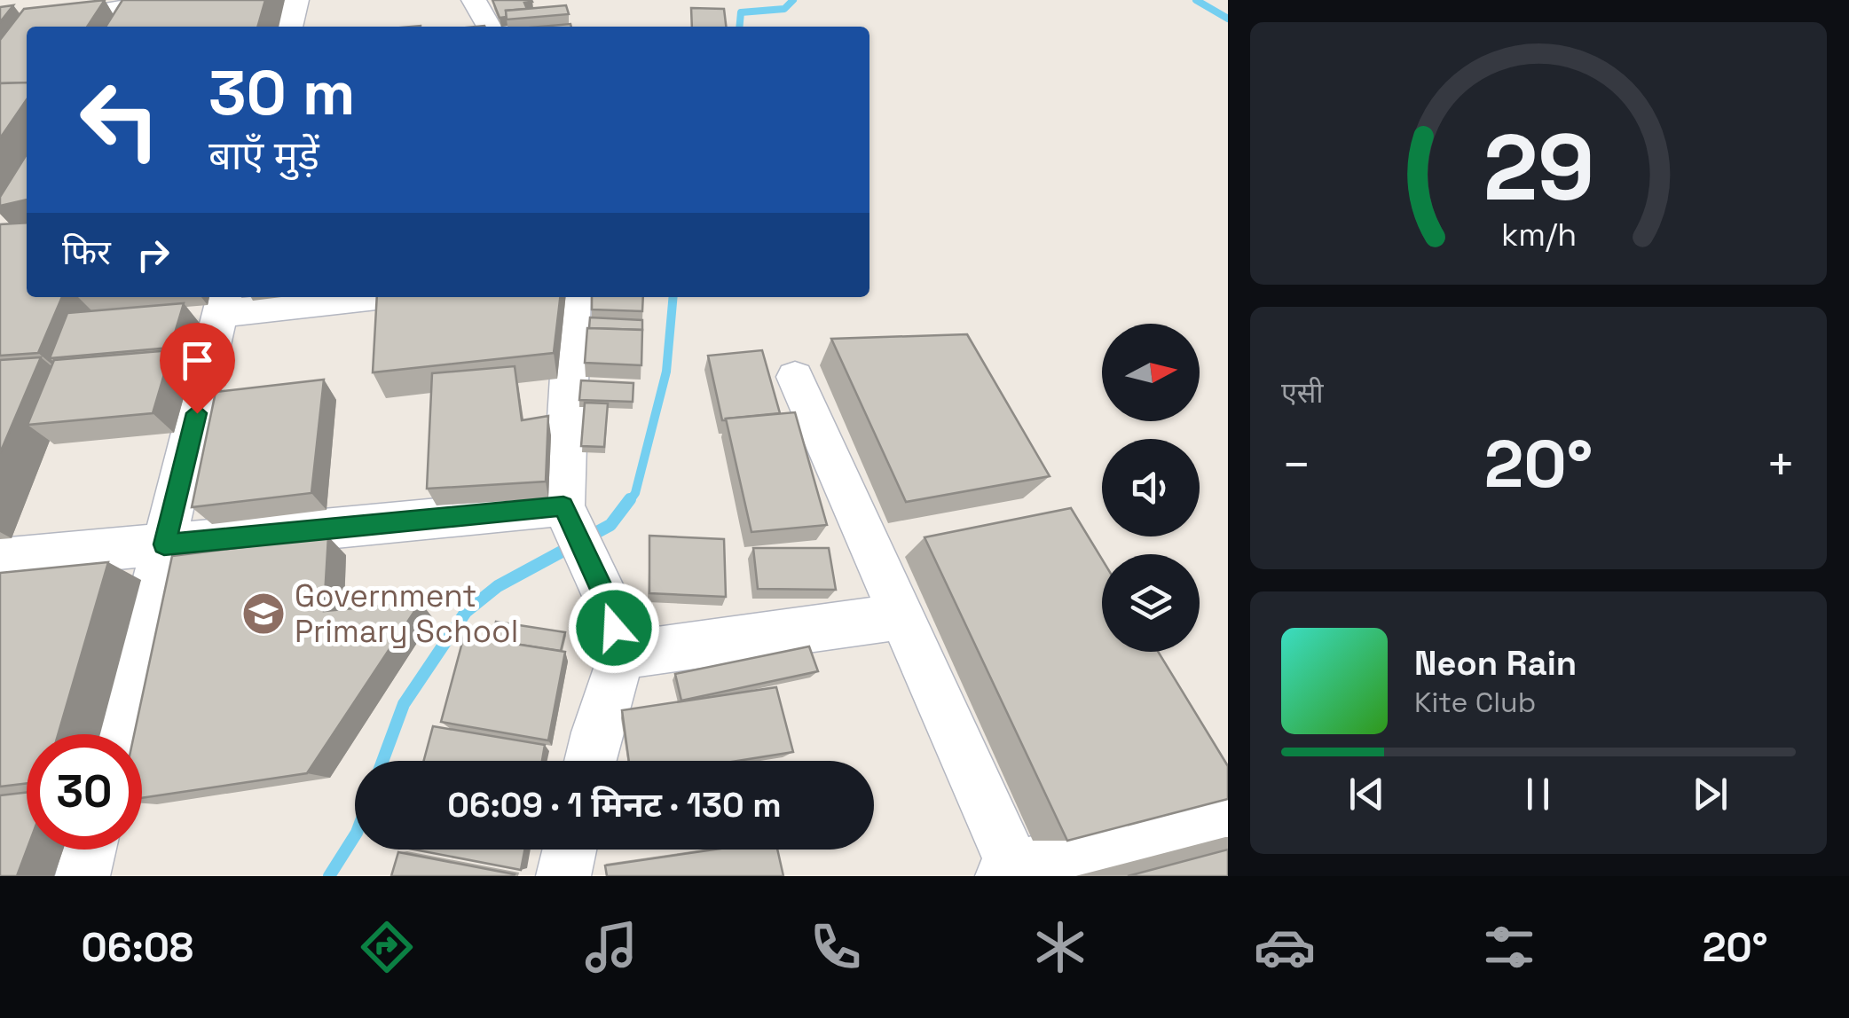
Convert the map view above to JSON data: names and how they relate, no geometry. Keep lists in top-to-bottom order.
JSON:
{
  "places": {
    "school or university": ["Government Primary School"]
  },
  "north": "right",
  "page": {
    "turn": ["30 m", "बाएँ मुड़ें"],
    "then": "फिर",
    "tile": "एसी",
    "heat": ["−", "20°", "+"],
    "song": ["Neon Rain", "Kite Club"],
    "limit": "30",
    "trip": "06:09 · 1 मिनट · 130 m",
    "tabs": ["06:08", "20°"],
    "gauge": ["29", "km/h"]
  }
}
